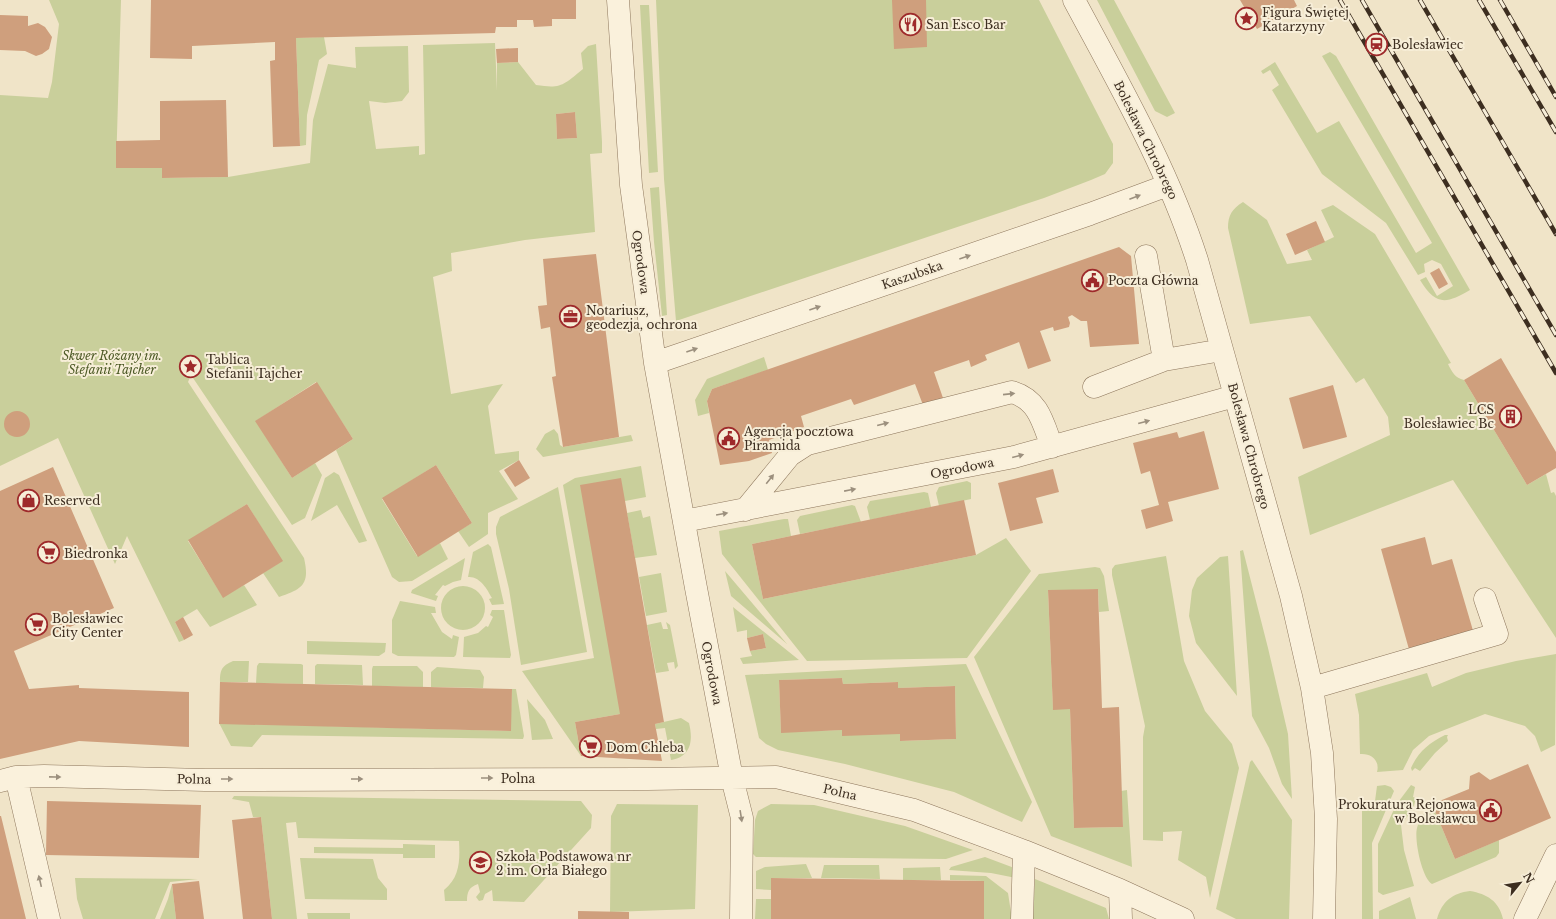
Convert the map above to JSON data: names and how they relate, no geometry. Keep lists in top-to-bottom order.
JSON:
{
  "streets": {
    "street": [
      "Bolesława Chrobrego",
      "Ogrodowa",
      "Kaszubska",
      "Polna"
    ]
  },
  "crossings": [
    ["Bolesława Chrobrego", "Ogrodowa"],
    ["Bolesława Chrobrego", "Kaszubska"],
    ["Ogrodowa", "Kaszubska"],
    ["Ogrodowa", "Polna"]
  ],
  "one_way": ["Kaszubska", "Polna"],
  "parks": ["Skwer Różany im. Stefanii Tajcher"],
  "places": {
    "place": ["Figura Świętej Katarzyny", "Tablica Stefanii Tajcher"],
    "restaurant": ["San Esco Bar"],
    "station": ["Bolesławiec"],
    "public building": ["Poczta Główna", "Agencja pocztowa Piramida", "Prokuratura Rejonowa w Bolesławcu"],
    "office": ["Notariusz, geodezja, ochrona"],
    "building": ["LCS Bolesławiec Bc"],
    "shop": ["Reserved"],
    "supermarket": ["Biedronka", "Bolesławiec City Center", "Dom Chleba"],
    "school or university": ["Szkoła Podstawowa nr 2 im. Orła Białego"]
  },
  "north": "top right"
}
